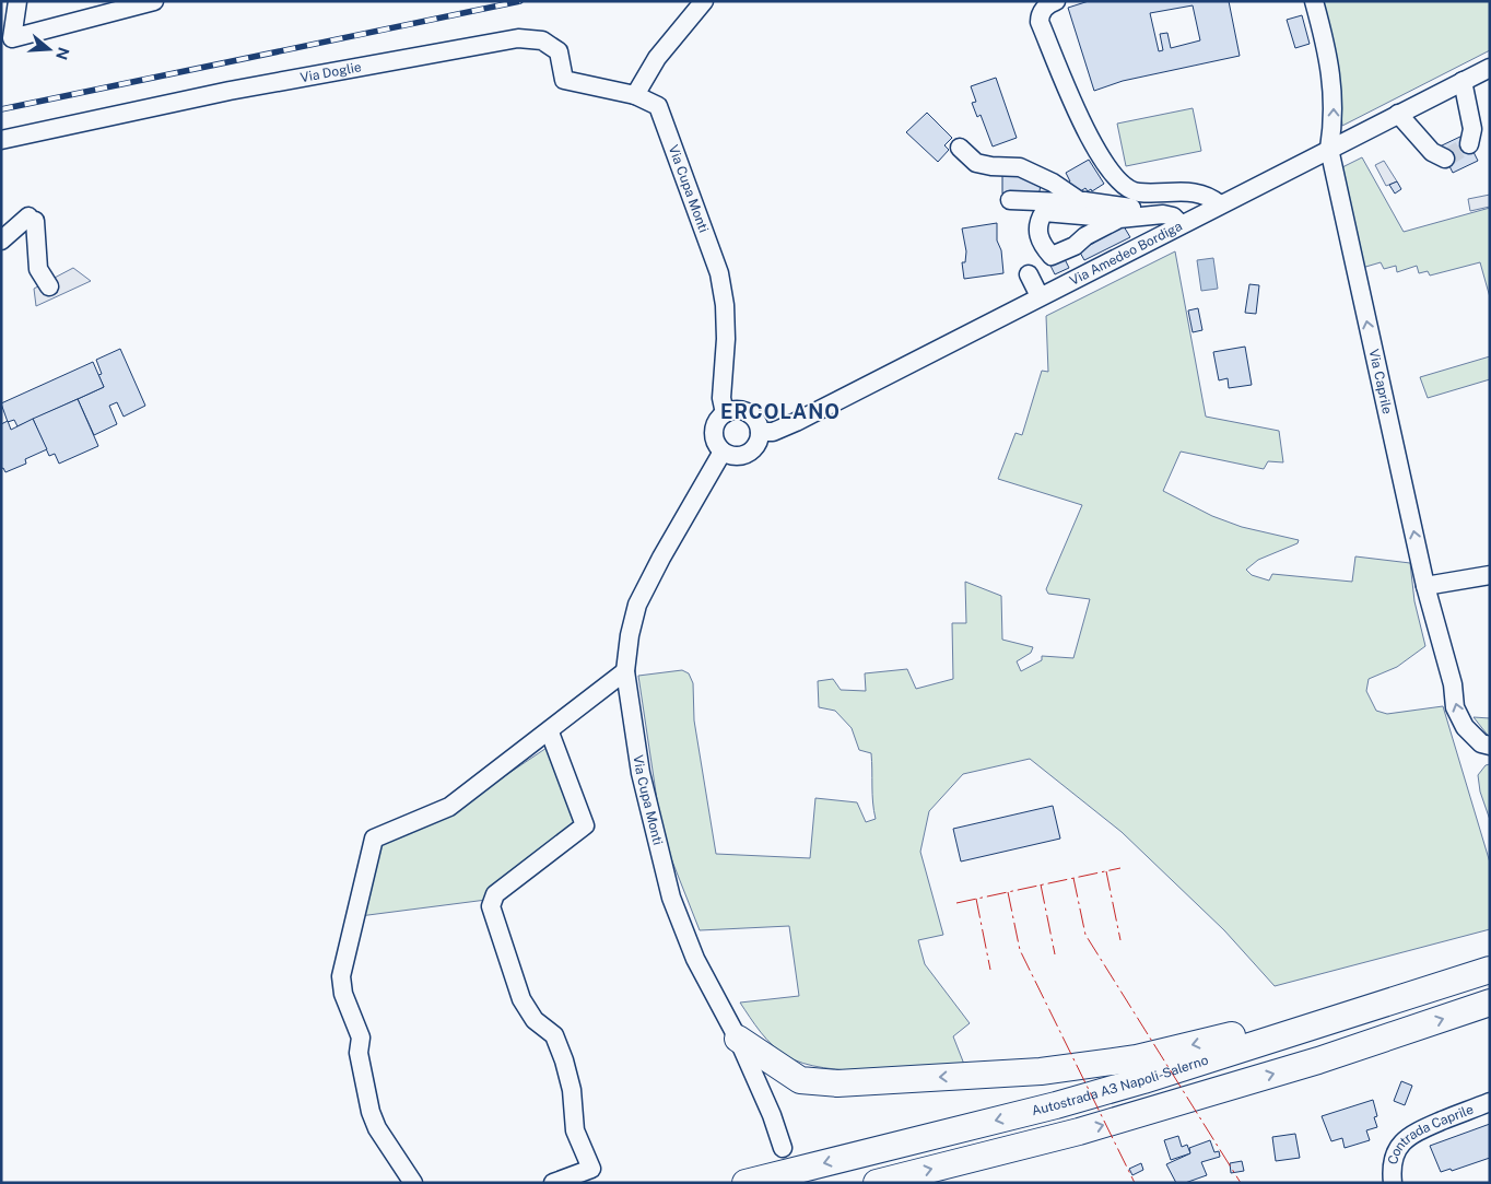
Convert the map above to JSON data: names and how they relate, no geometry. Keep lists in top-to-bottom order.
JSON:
{
  "streets": {
    "highway": ["Autostrada A3 Napoli-Salerno"],
    "street": [
      "Via Doglie",
      "Via Cupa Monti",
      "Via Amedeo Bordiga",
      "Via Caprile",
      "Contrada Caprile"
    ]
  },
  "crossings": [
    ["Via Doglie", "Via Cupa Monti"],
    ["Via Cupa Monti", "Via Amedeo Bordiga"],
    ["Via Amedeo Bordiga", "Via Caprile"]
  ],
  "one_way": ["Via Caprile"],
  "districts": ["ERCOLANO"],
  "north": "right"
}
